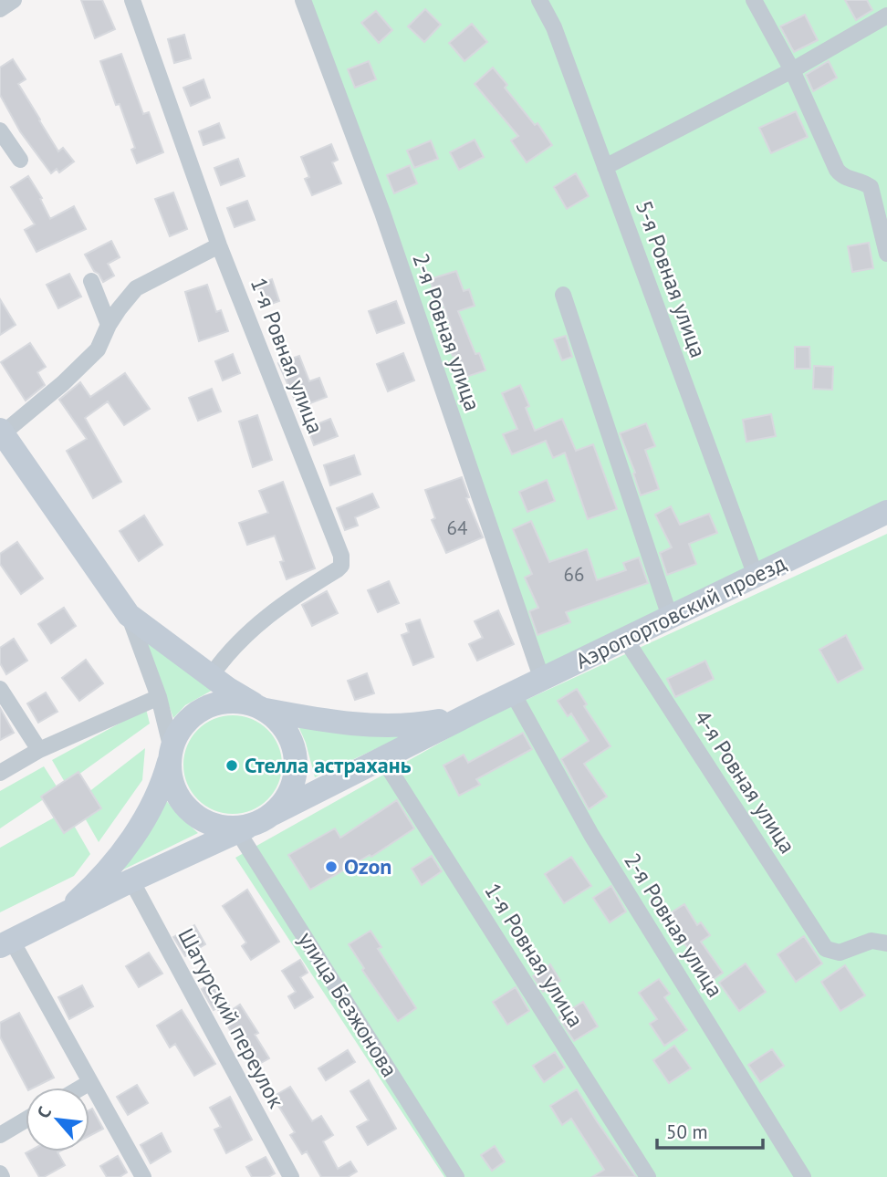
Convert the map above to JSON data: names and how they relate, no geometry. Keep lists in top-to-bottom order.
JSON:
{
  "streets": {
    "main road": ["Аэропортовский проезд"],
    "street": [
      "5-я Ровная улица",
      "2-я Ровная улица",
      "1-я Ровная улица",
      "4-я Ровная улица",
      "улица Безжонова",
      "Шатурский переулок"
    ]
  },
  "crossings": [
    ["5-я Ровная улица", "Аэропортовский проезд"],
    ["2-я Ровная улица", "Аэропортовский проезд"],
    ["Аэропортовский проезд", "4-я Ровная улица"]
  ],
  "places": ["Стелла астрахань", "Ozon"],
  "house_numbers": ["64", "66"],
  "scale_bar": "50 m",
  "north": "top left"
}
